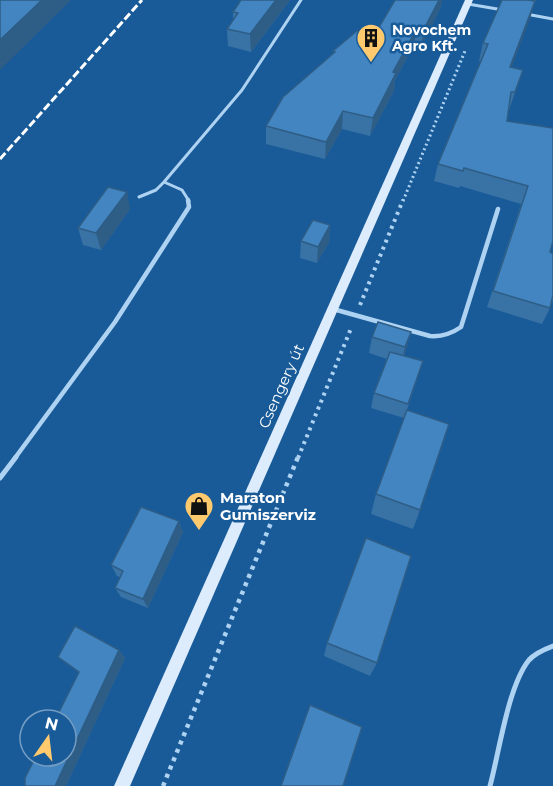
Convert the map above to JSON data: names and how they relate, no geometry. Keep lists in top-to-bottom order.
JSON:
{
  "streets": {
    "main road": ["Csengery út"]
  },
  "places": {
    "building": ["Novochem Agro Kft."],
    "shop": ["Maraton Gumiszerviz"]
  },
  "north": "top"
}
